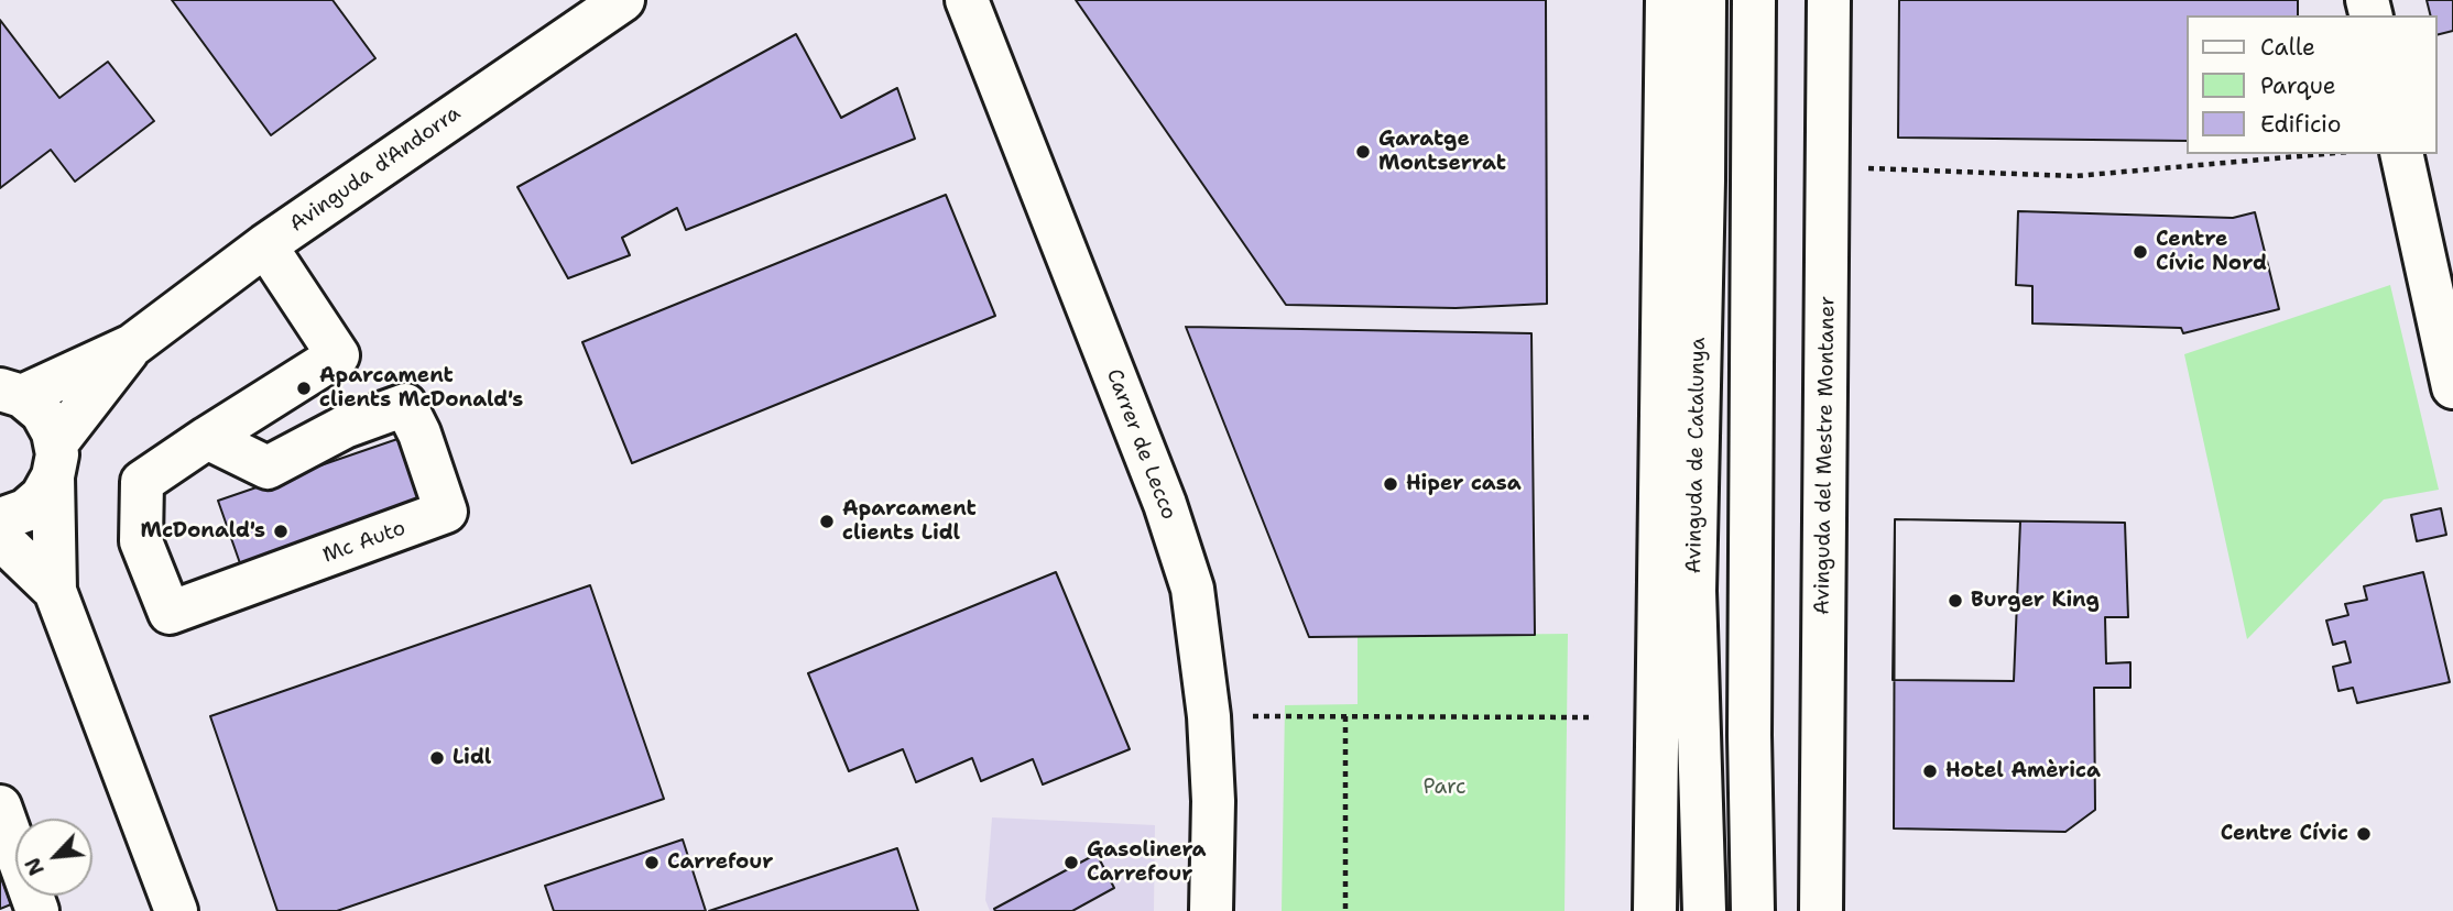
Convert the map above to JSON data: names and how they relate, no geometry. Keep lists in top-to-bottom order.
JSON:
{
  "streets": {
    "street": [
      "Avinguda d'Andorra",
      "Carrer de Lecco",
      "Avinguda de Catalunya",
      "Avinguda del Mestre Montaner",
      "Mc Auto"
    ]
  },
  "crossings": [
    ["Avinguda d'Andorra", "Mc Auto"]
  ],
  "parks": ["Parc"],
  "places": [
    "Garatge Montserrat",
    "Centre Cívic Nord",
    "Aparcament clients McDonald's",
    "Hiper casa",
    "Aparcament clients Lidl",
    "McDonald's",
    "Burger King",
    "Lidl",
    "Hotel Amèrica",
    "Centre Cívic",
    "Carrefour",
    "Gasolinera Carrefour"
  ],
  "legend": ["Calle", "Parque", "Edificio"],
  "north": "bottom left"
}
